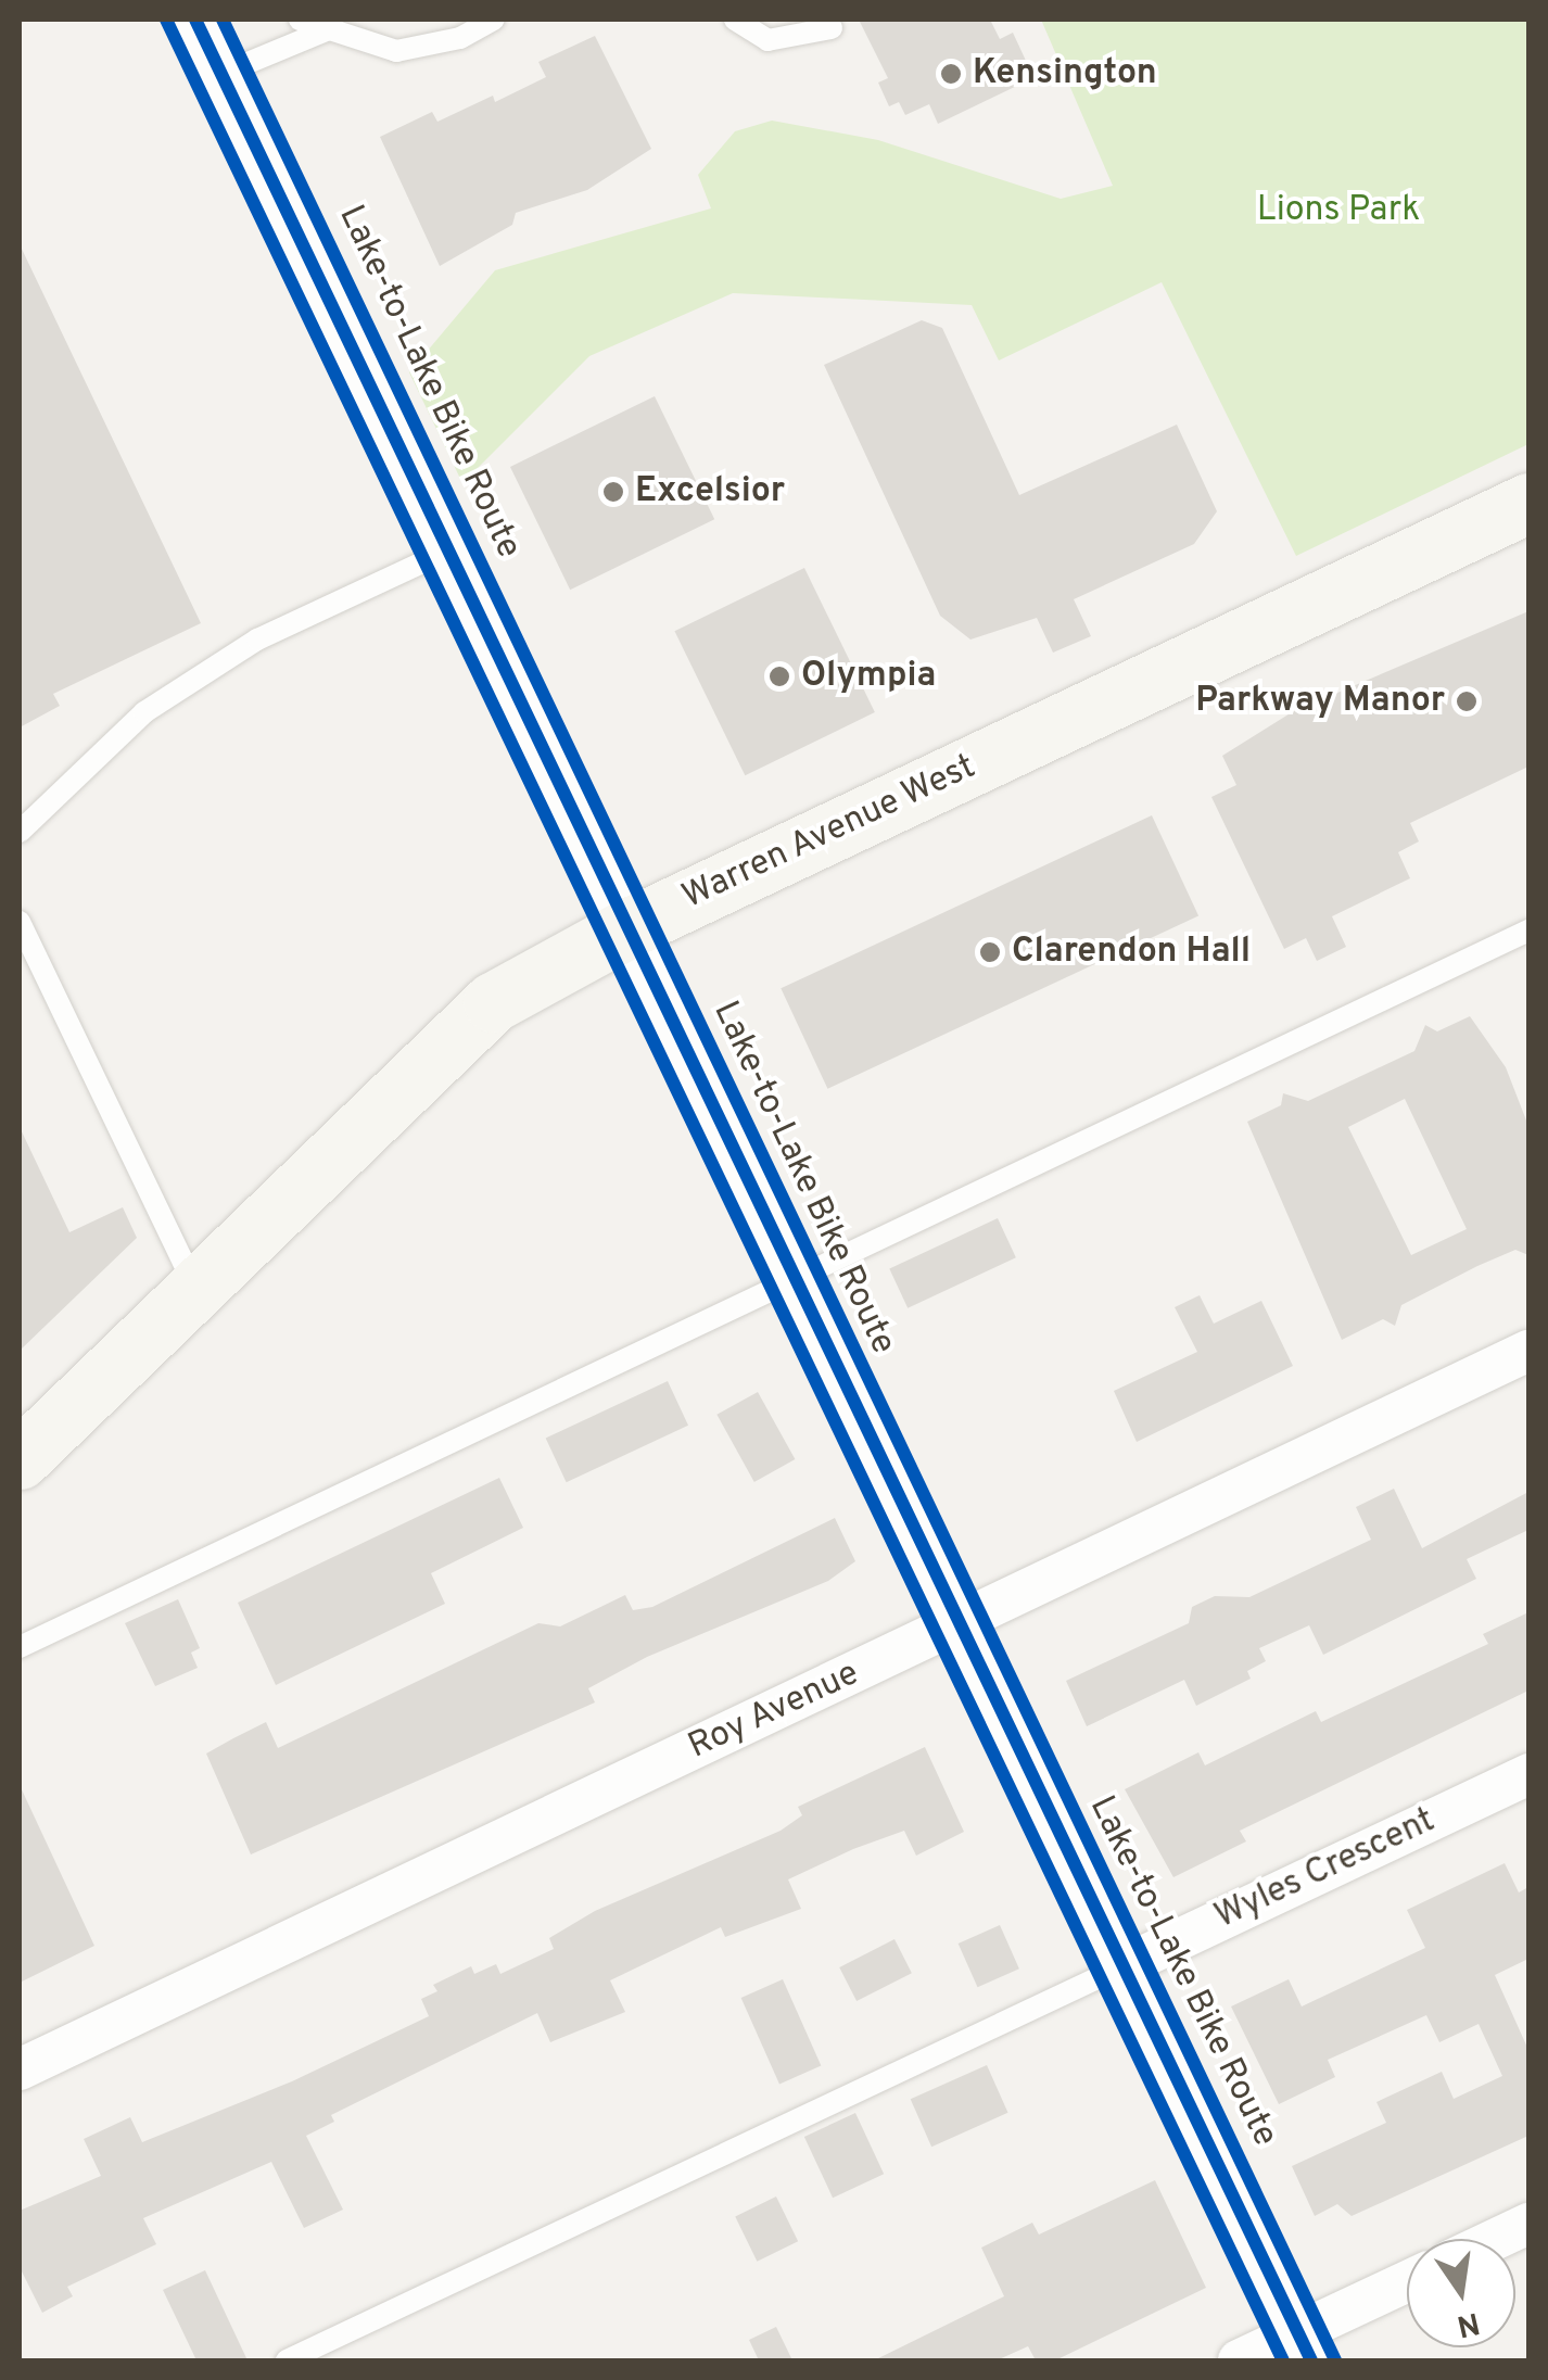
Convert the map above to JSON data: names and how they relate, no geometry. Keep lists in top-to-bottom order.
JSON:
{
  "streets": {
    "street": ["Warren Avenue West", "Roy Avenue", "Wyles Crescent"],
    "cycle path": ["Lake-to-Lake Bike Route"]
  },
  "parks": ["Lions Park"],
  "places": [
    "Kensington",
    "Excelsior",
    "Olympia",
    "Parkway Manor",
    "Clarendon Hall"
  ],
  "north": "bottom"
}
